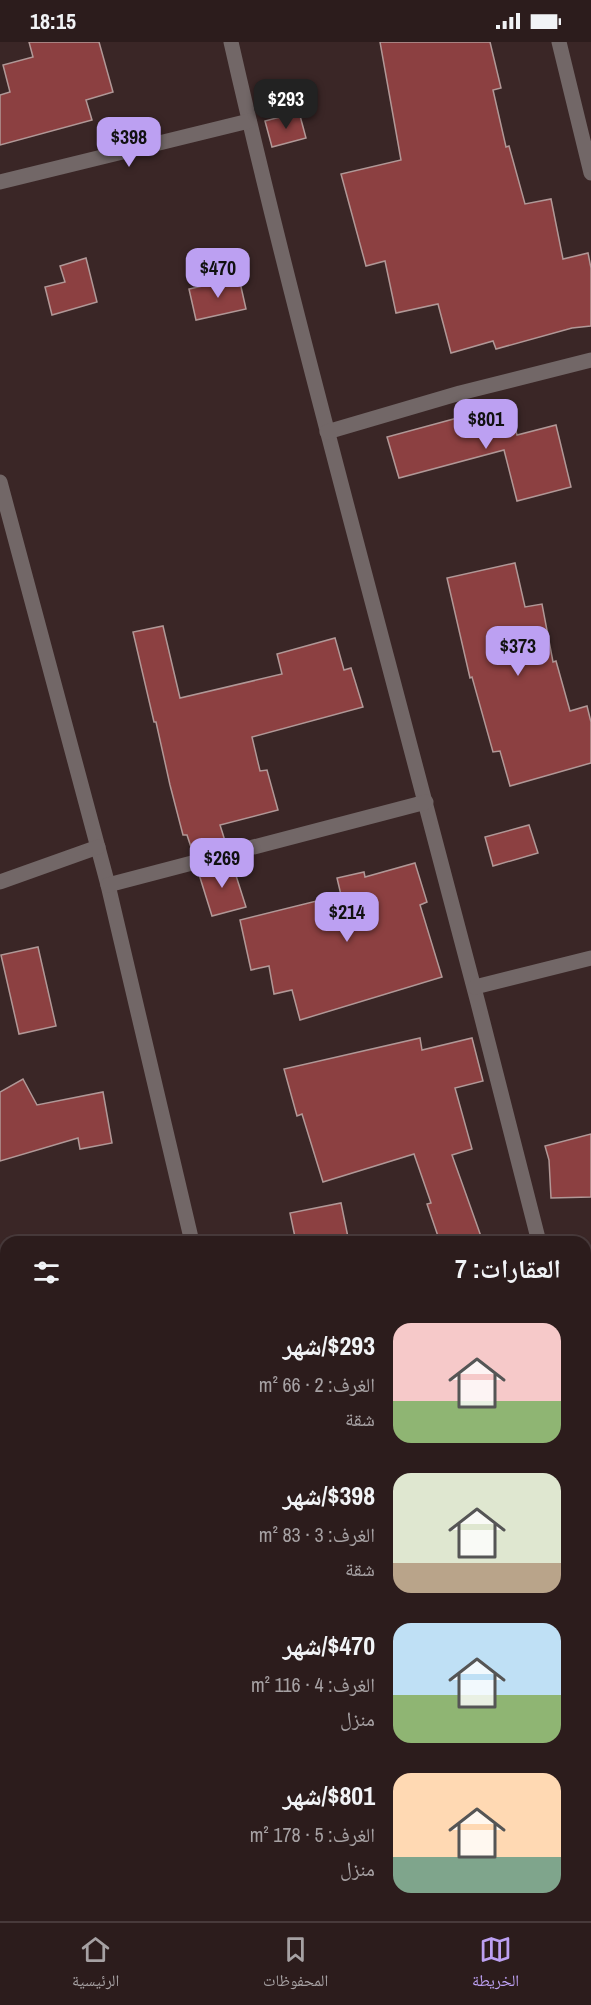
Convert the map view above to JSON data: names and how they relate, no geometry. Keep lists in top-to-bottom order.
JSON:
{
  "page": {
    "status": "18:15",
    "price": [
      "$293",
      "$398",
      "$470",
      "$801",
      "$373",
      "$269",
      "$214"
    ],
    "heading": "العقارات: 7",
    "list": [
      {
        "name": "$293/شهر",
        "note": "الغرف: 2 · 66 m² · شقة"
      },
      {
        "name": "$398/شهر",
        "note": "الغرف: 3 · 83 m² · شقة"
      },
      {
        "name": "$470/شهر",
        "note": "الغرف: 4 · 116 m² · منزل"
      },
      {
        "name": "$801/شهر",
        "note": "الغرف: 5 · 178 m² · منزل"
      }
    ],
    "tabs": ["الخريطة", "المحفوظات", "الرئيسية"]
  }
}
